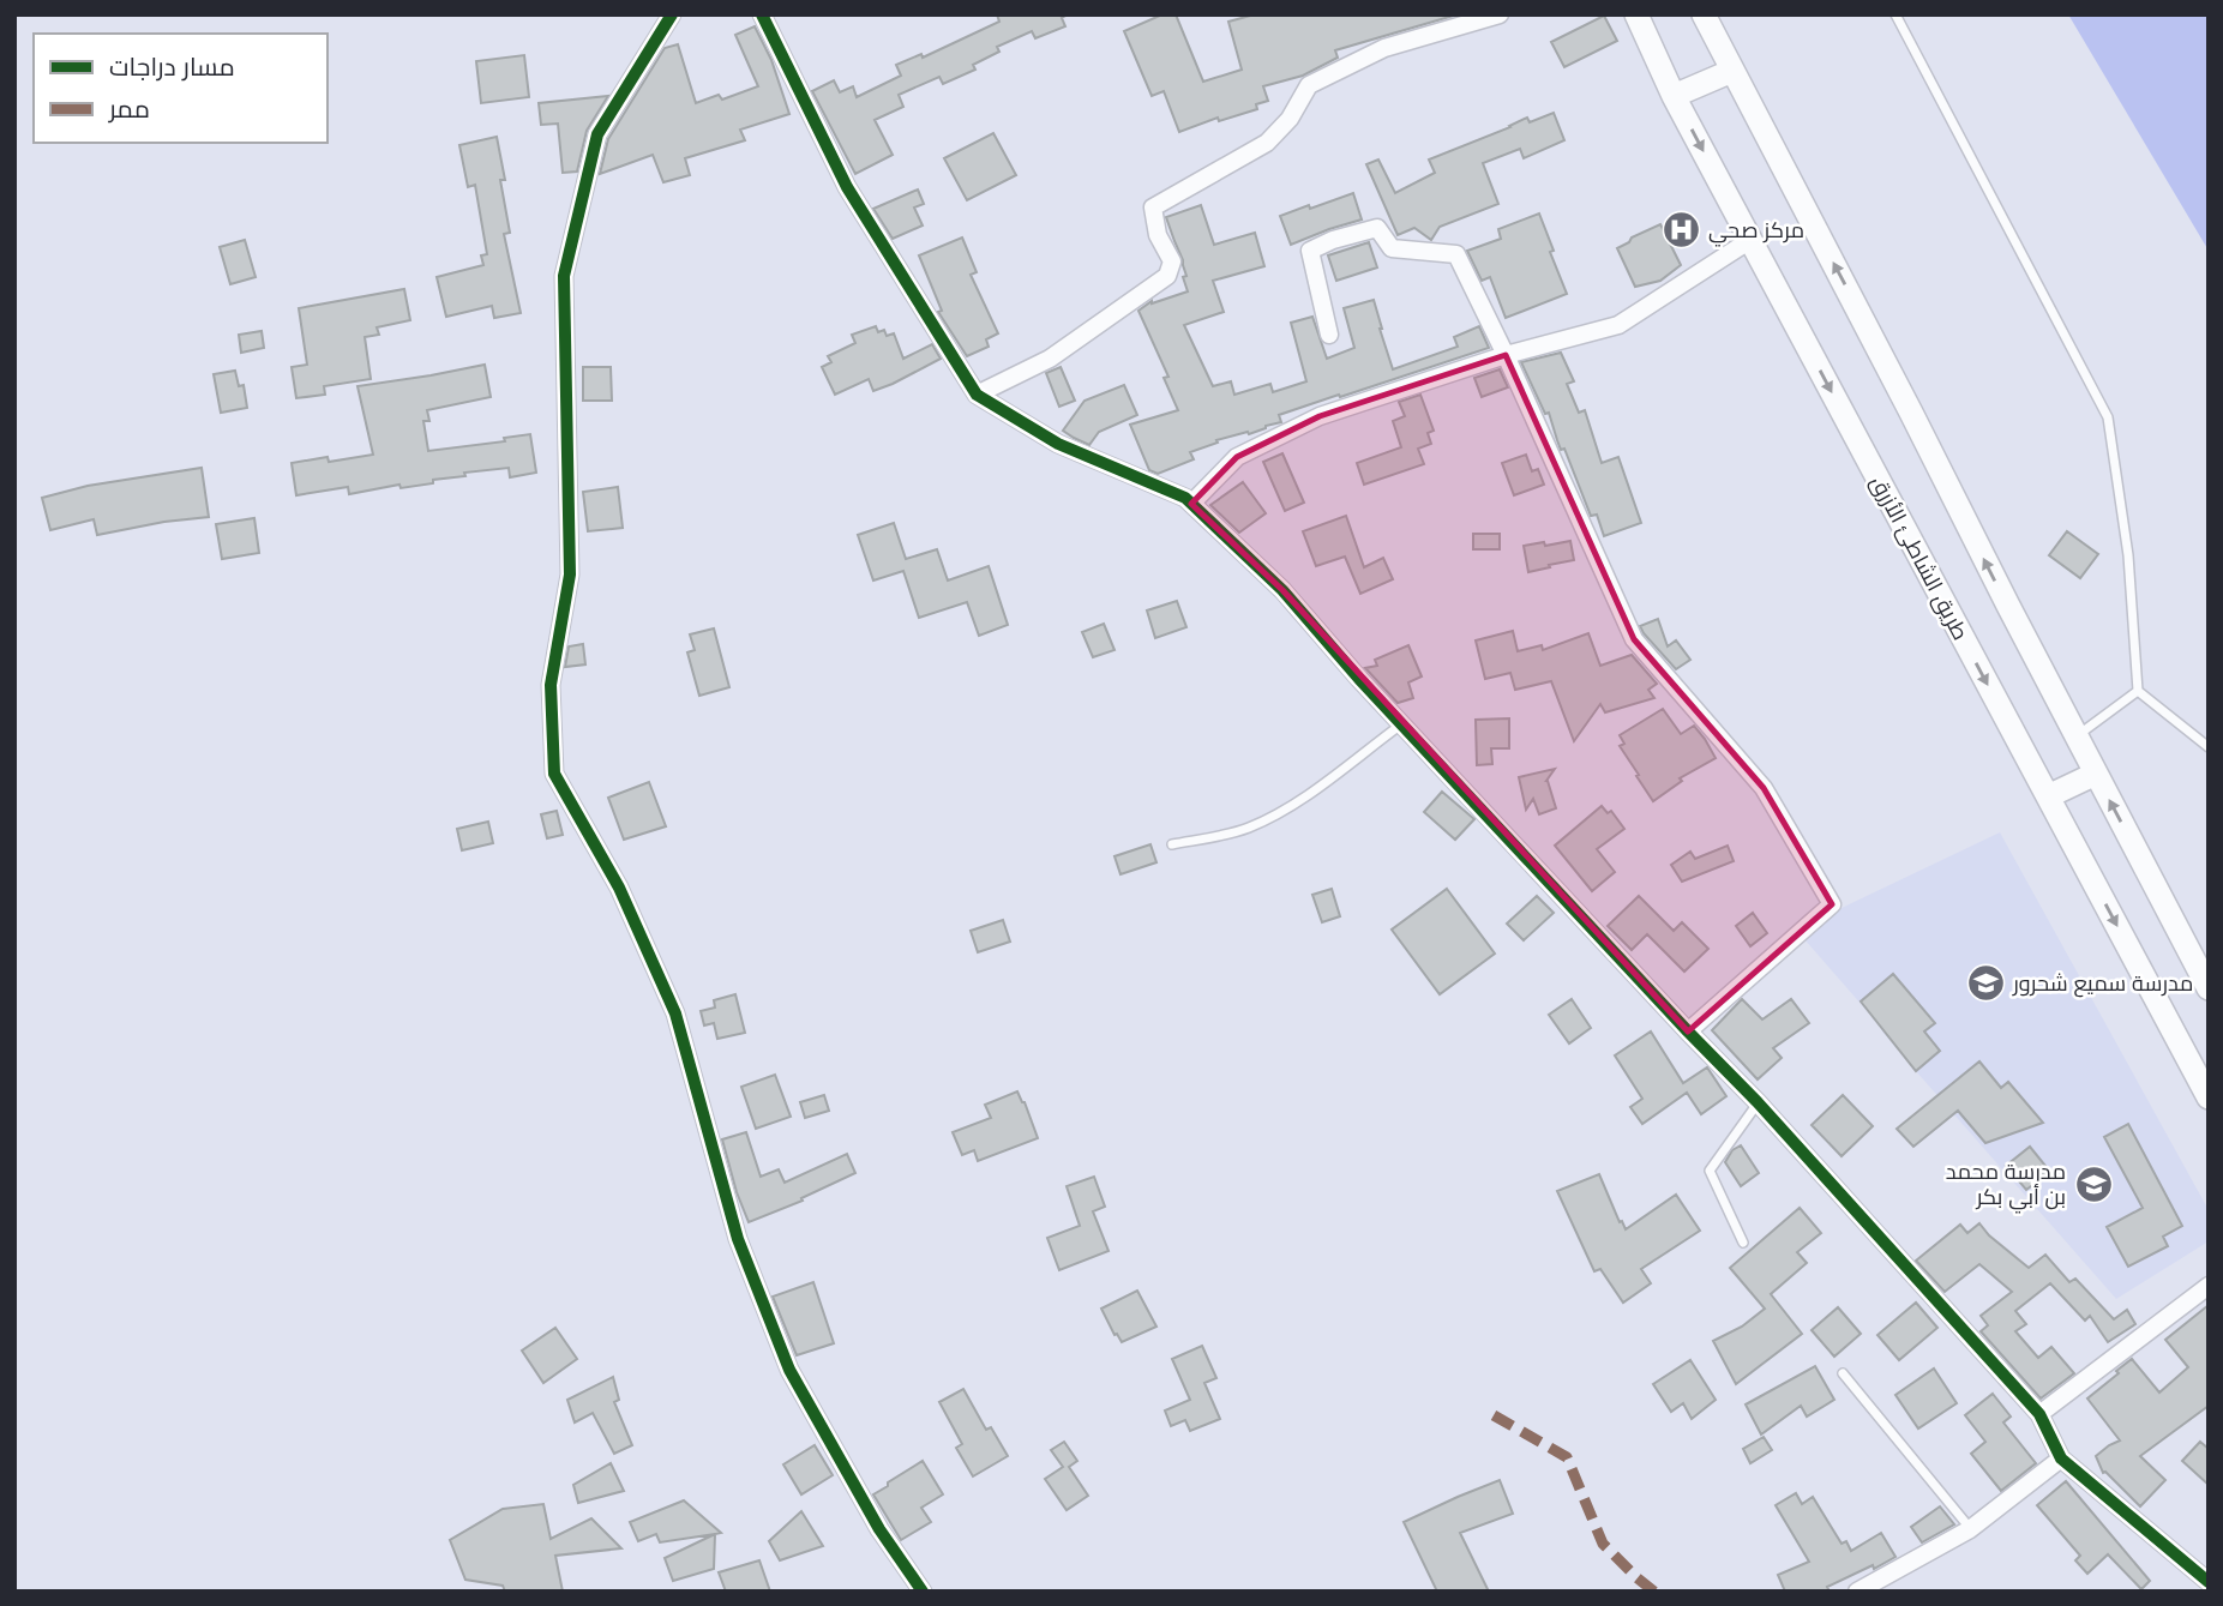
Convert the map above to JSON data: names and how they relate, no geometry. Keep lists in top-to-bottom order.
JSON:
{
  "streets": {
    "main road": ["طريق الشاطئ الأزرق"]
  },
  "places": {
    "hospital": ["مركز صحي"],
    "school or university": ["مدرسة سميع شحرور", "مدرسة محمد بن أبي بكر"]
  },
  "legend": ["مسار دراجات", "ممر"]
}
